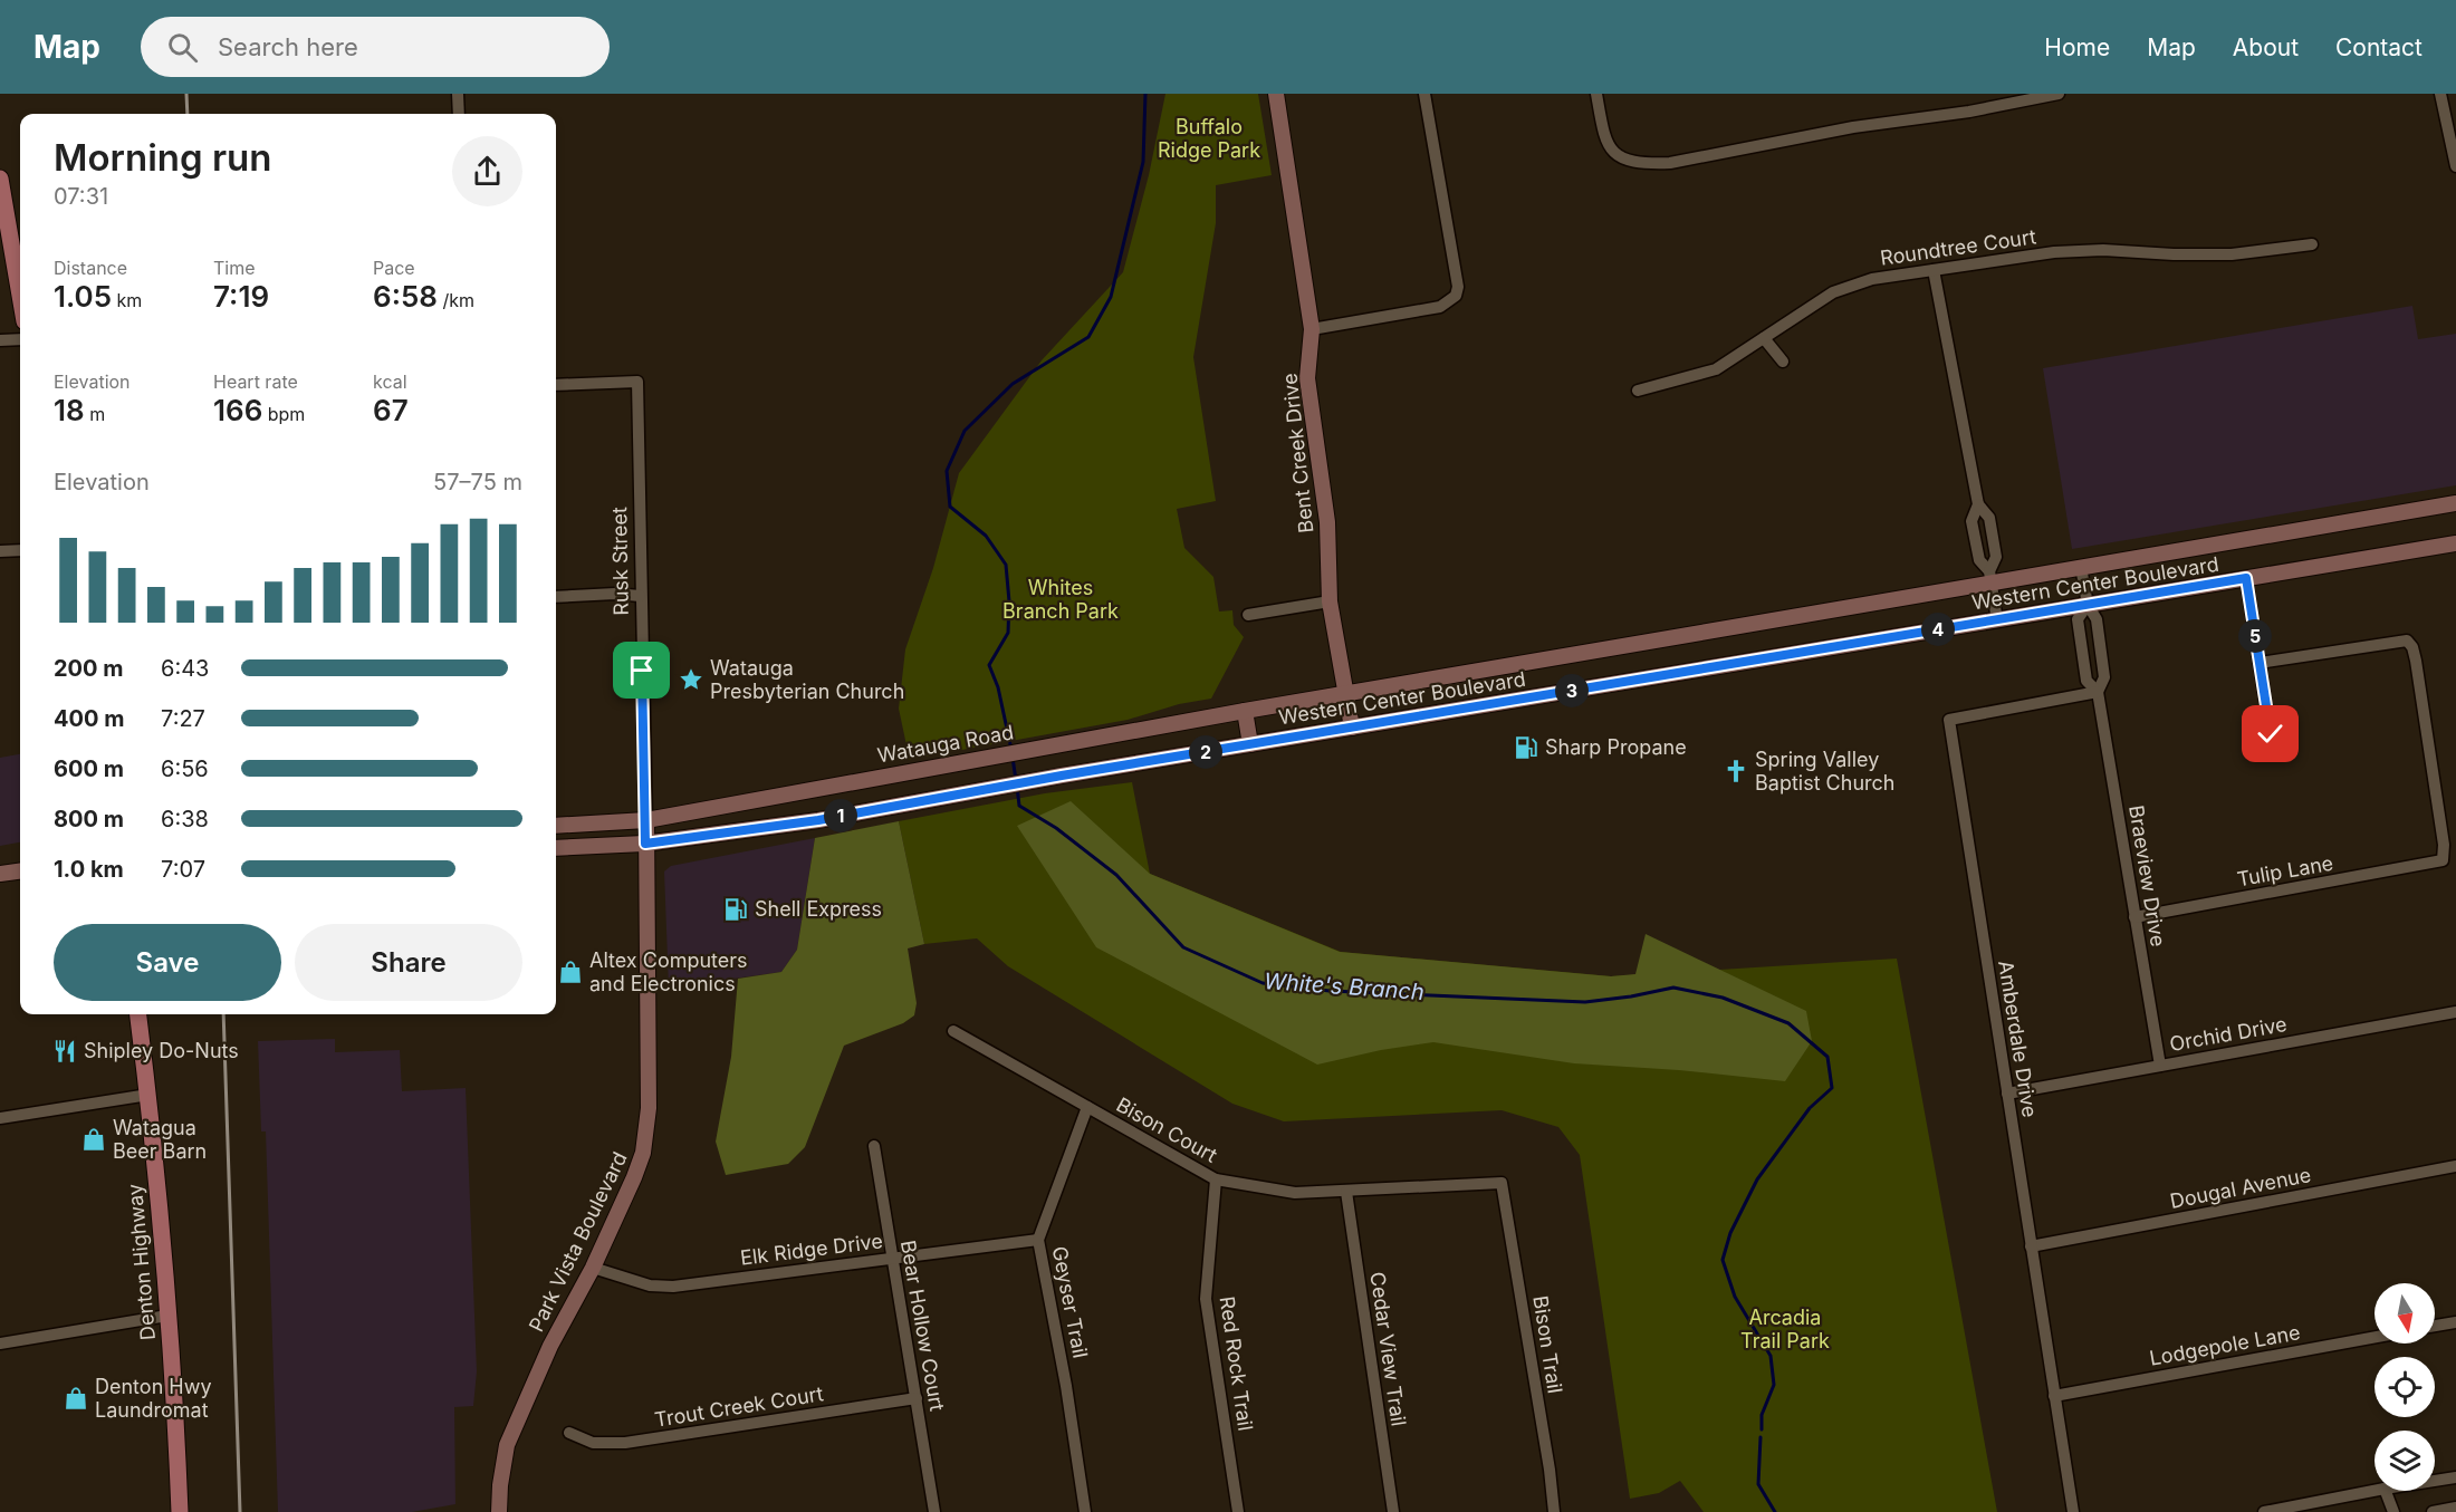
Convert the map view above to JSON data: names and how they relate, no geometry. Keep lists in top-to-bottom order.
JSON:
{
  "streets": {
    "main road": [
      "Bent Creek Drive",
      "Western Center Boulevard",
      "Watauga Road",
      "Park Vista Boulevard",
      "Denton Highway"
    ],
    "street": [
      "Roundtree Court",
      "Rusk Street",
      "Tulip Lane",
      "Braeview Drive",
      "Orchid Drive",
      "Amberdale Drive",
      "Bison Court",
      "Dougal Avenue",
      "Elk Ridge Drive",
      "Geyser Trail",
      "Bear Hollow Court",
      "Bison Trail",
      "Lodgepole Lane",
      "Cedar View Trail",
      "Red Rock Trail",
      "Trout Creek Court"
    ]
  },
  "crossings": [
    ["Bent Creek Drive", "Western Center Boulevard"],
    ["Bent Creek Drive", "Watauga Road"],
    ["Rusk Street", "Watauga Road"],
    ["Rusk Street", "Park Vista Boulevard"],
    ["Western Center Boulevard", "Watauga Road"],
    ["Western Center Boulevard", "Braeview Drive"],
    ["Western Center Boulevard", "Park Vista Boulevard"],
    ["Watauga Road", "Park Vista Boulevard"],
    ["Tulip Lane", "Braeview Drive"],
    ["Braeview Drive", "Orchid Drive"],
    ["Braeview Drive", "Amberdale Drive"],
    ["Orchid Drive", "Amberdale Drive"],
    ["Amberdale Drive", "Dougal Avenue"],
    ["Amberdale Drive", "Lodgepole Lane"],
    ["Bison Court", "Geyser Trail"],
    ["Bison Court", "Bison Trail"],
    ["Bison Court", "Cedar View Trail"],
    ["Bison Court", "Red Rock Trail"],
    ["Park Vista Boulevard", "Elk Ridge Drive"],
    ["Elk Ridge Drive", "Geyser Trail"],
    ["Elk Ridge Drive", "Bear Hollow Court"],
    ["Bear Hollow Court", "Trout Creek Court"]
  ],
  "water": ["White's Branch"],
  "parks": ["Buffalo Ridge Park", "Whites Branch Park", "Arcadia Trail Park"],
  "places": {
    "place": ["Watauga Presbyterian Church"],
    "fuel station": ["Sharp Propane", "Shell Express"],
    "church": ["Spring Valley Baptist Church"],
    "shop": ["Altex Computers and Electronics", "Watagua Beer Barn", "Denton Hwy Laundromat"],
    "restaurant": ["Shipley Do-Nuts"]
  },
  "north": "bottom",
  "page": {
    "header": "Map",
    "search": "Search here",
    "nav": [
      "Home",
      "Map",
      "About",
      "Contact"
    ],
    "heading": ["Morning run", "07:31"],
    "stats": [
      ["Distance", "1.05 km"],
      ["Time", "7:19"],
      ["Pace", "6:58 /km"],
      ["Elevation", "18 m"],
      ["Heart rate", "166 bpm"],
      ["kcal", "67"]
    ],
    "chart": ["Elevation", "57–75 m"],
    "pins": [
      "4",
      "5",
      "3",
      "2",
      "1"
    ],
    "list": [
      {
        "name": "200 m",
        "note": "6:43"
      },
      {
        "name": "400 m",
        "note": "7:27"
      },
      {
        "name": "600 m",
        "note": "6:56"
      },
      {
        "name": "800 m",
        "note": "6:38"
      },
      {
        "name": "1.0 km",
        "note": "7:07"
      }
    ],
    "buttons": ["Save", "Share"]
  }
}
